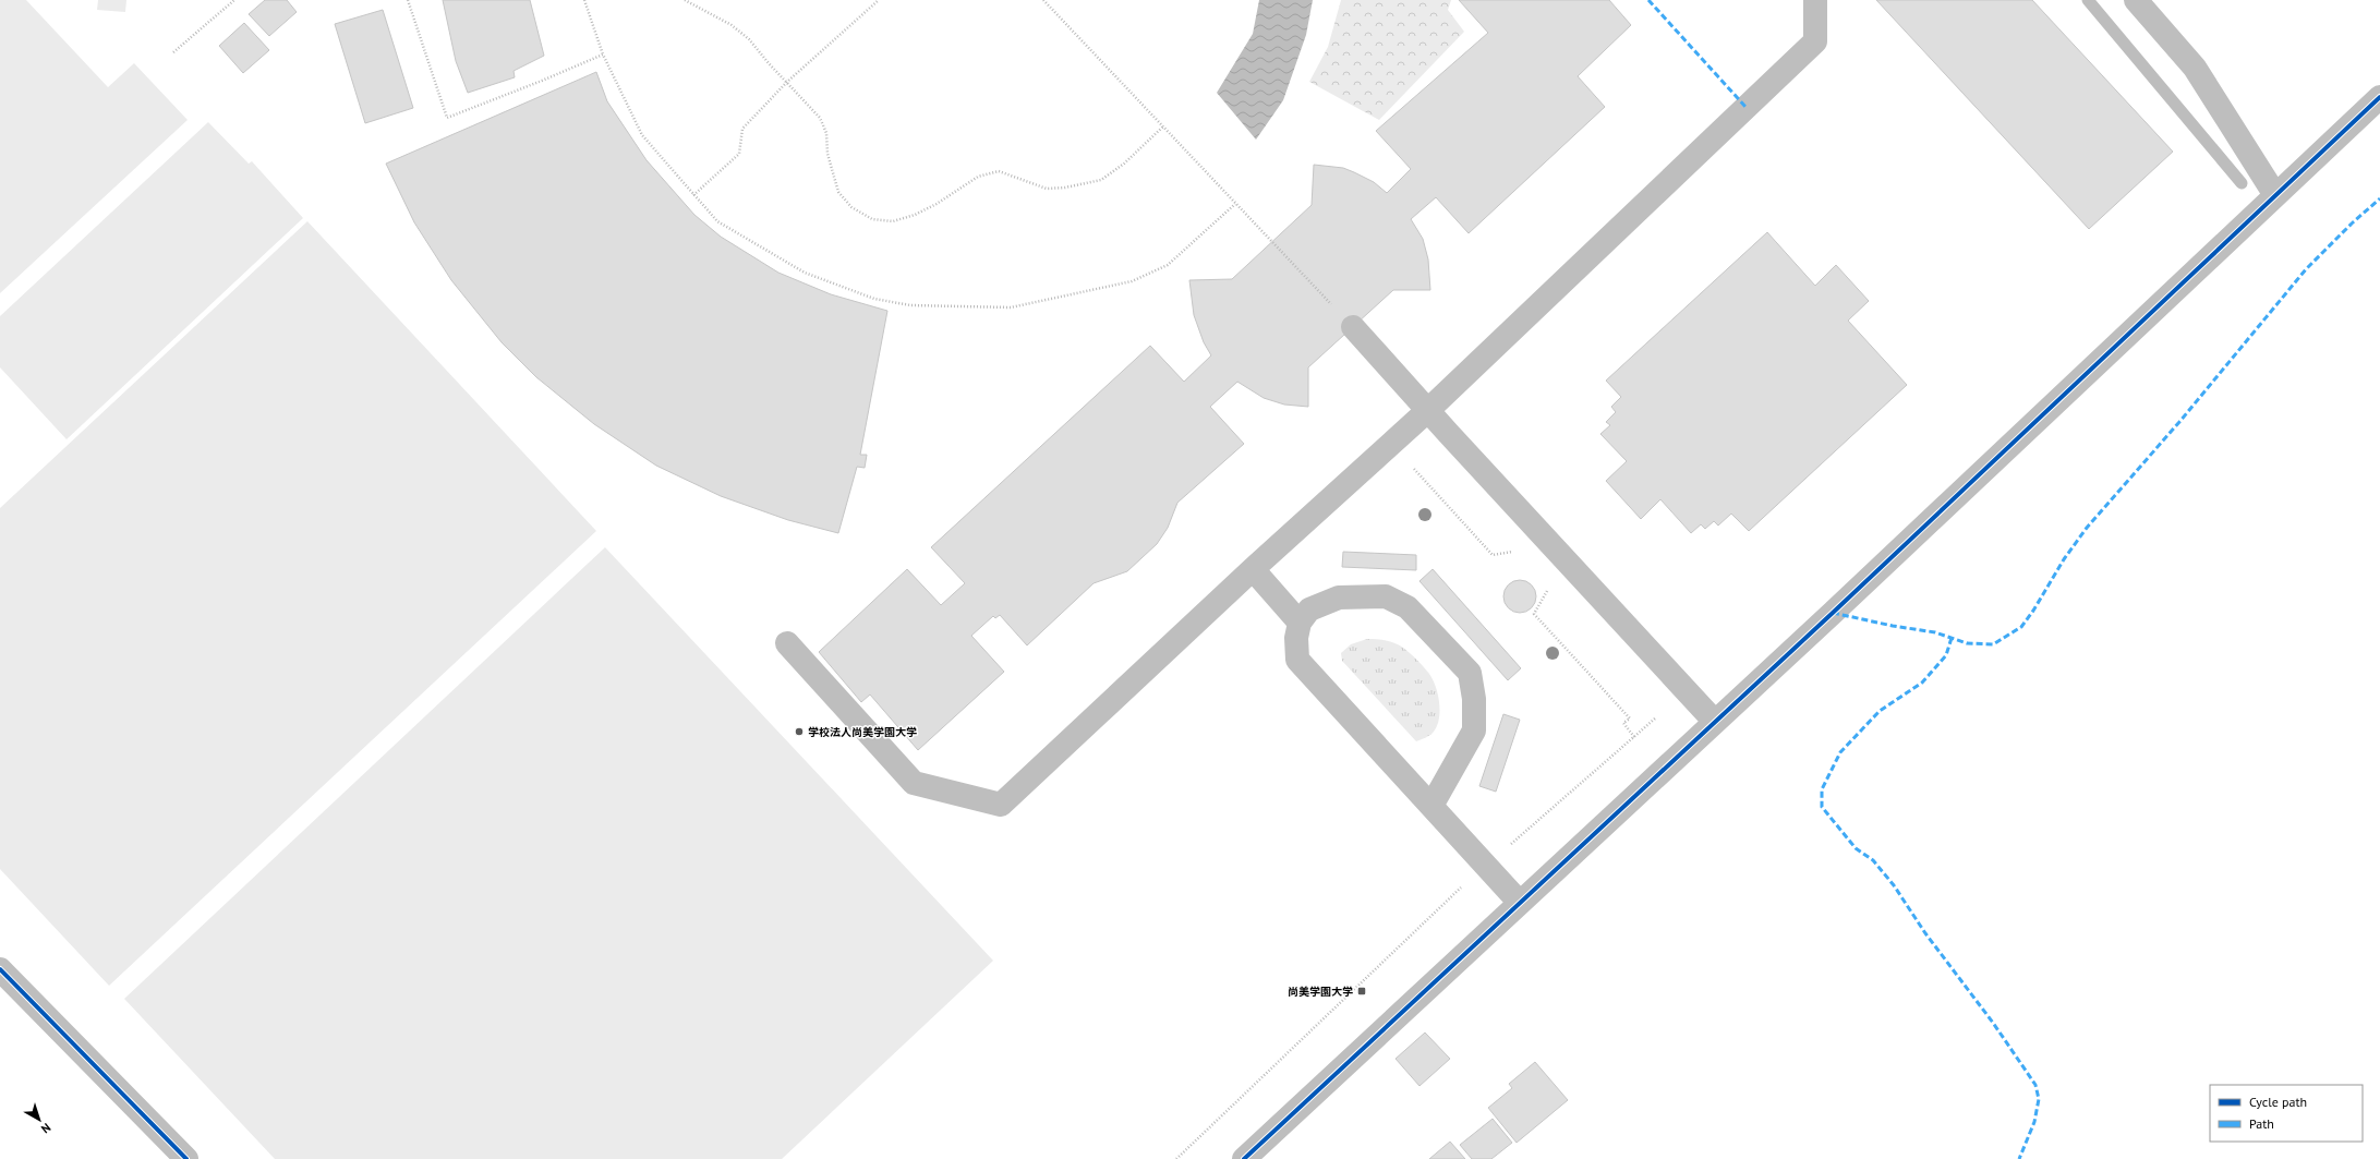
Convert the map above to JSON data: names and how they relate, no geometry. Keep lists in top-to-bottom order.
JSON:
{
  "places": {
    "other": ["学校法人尚美学園大学"],
    "transit": ["尚美学園大学"]
  },
  "legend": ["Cycle path", "Path"],
  "north": "bottom right"
}
